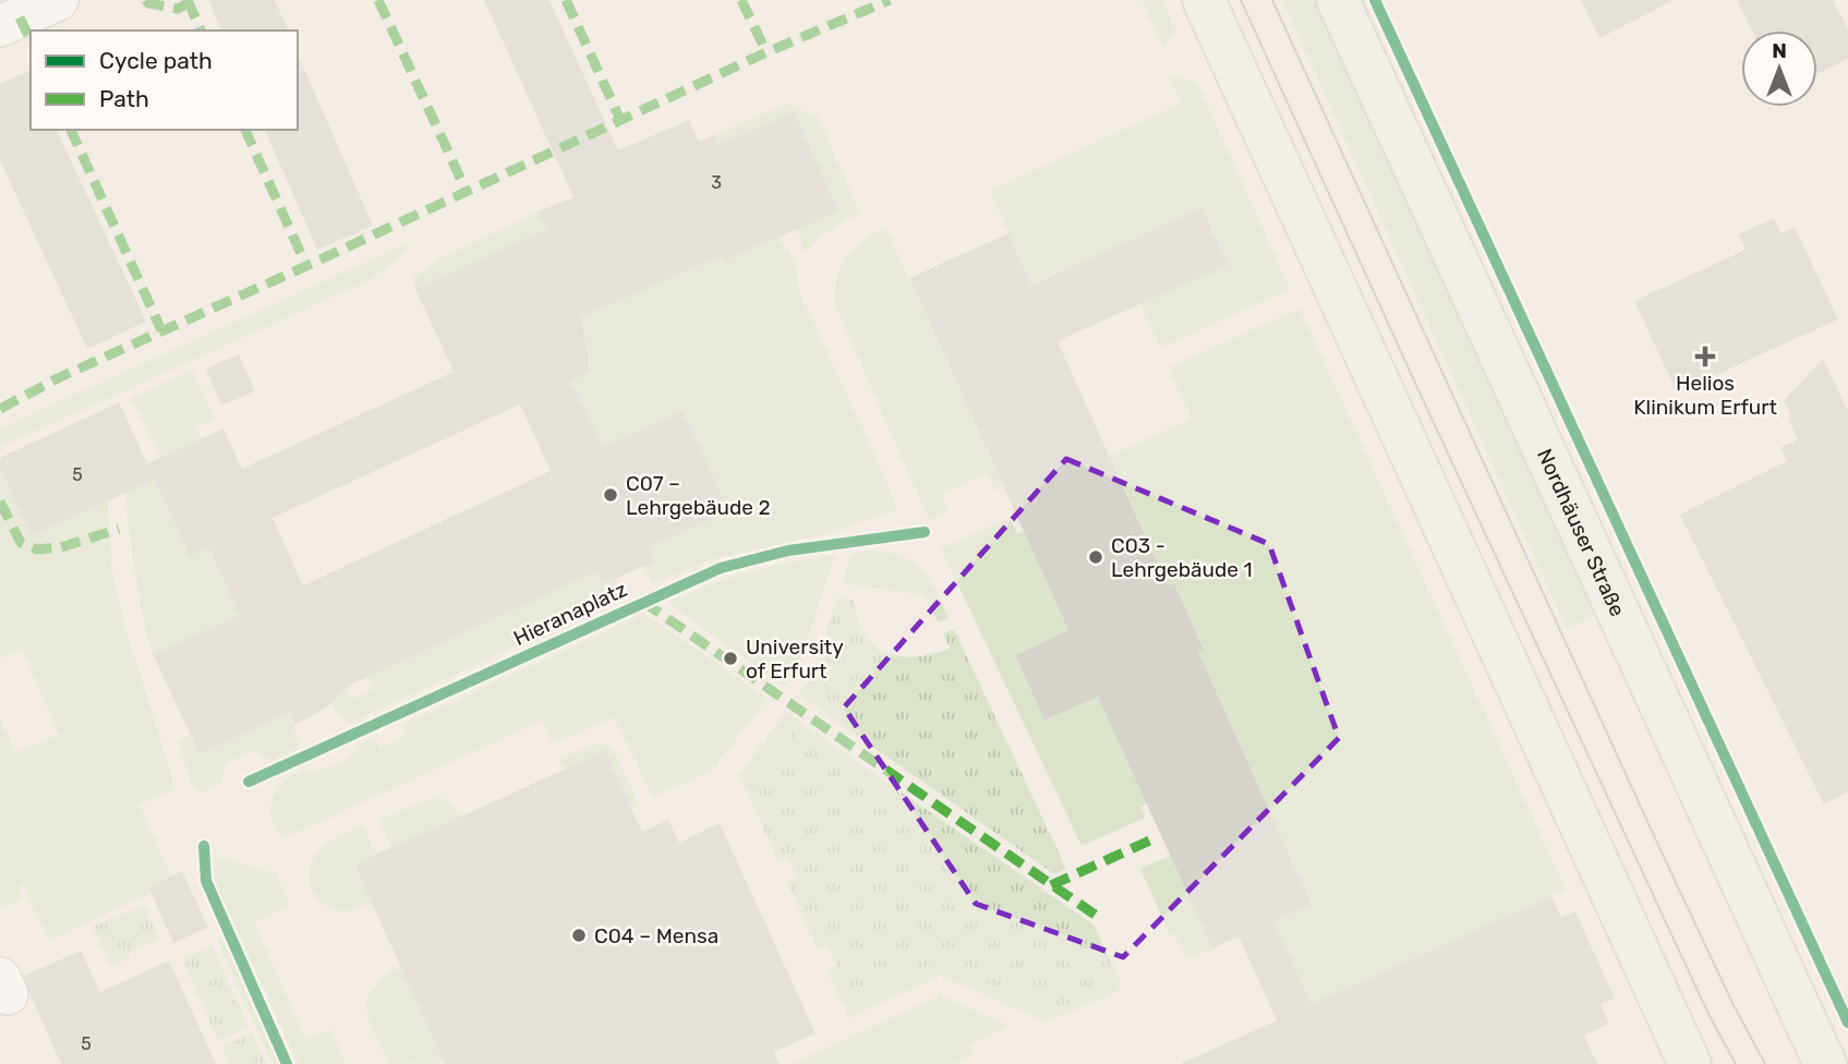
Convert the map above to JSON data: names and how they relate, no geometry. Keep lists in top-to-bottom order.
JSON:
{
  "streets": {
    "main road": ["Nordhäuser Straße"],
    "cycle path": ["Hieranaplatz"]
  },
  "places": {
    "health": ["Helios Klinikum Erfurt"],
    "other": [
      "C07 – Lehrgebäude 2",
      "C03 - Lehrgebäude 1",
      "University of Erfurt",
      "C04 – Mensa"
    ]
  },
  "house_numbers": ["3", "5", "5"],
  "legend": ["Cycle path", "Path"],
  "north": "top"
}
